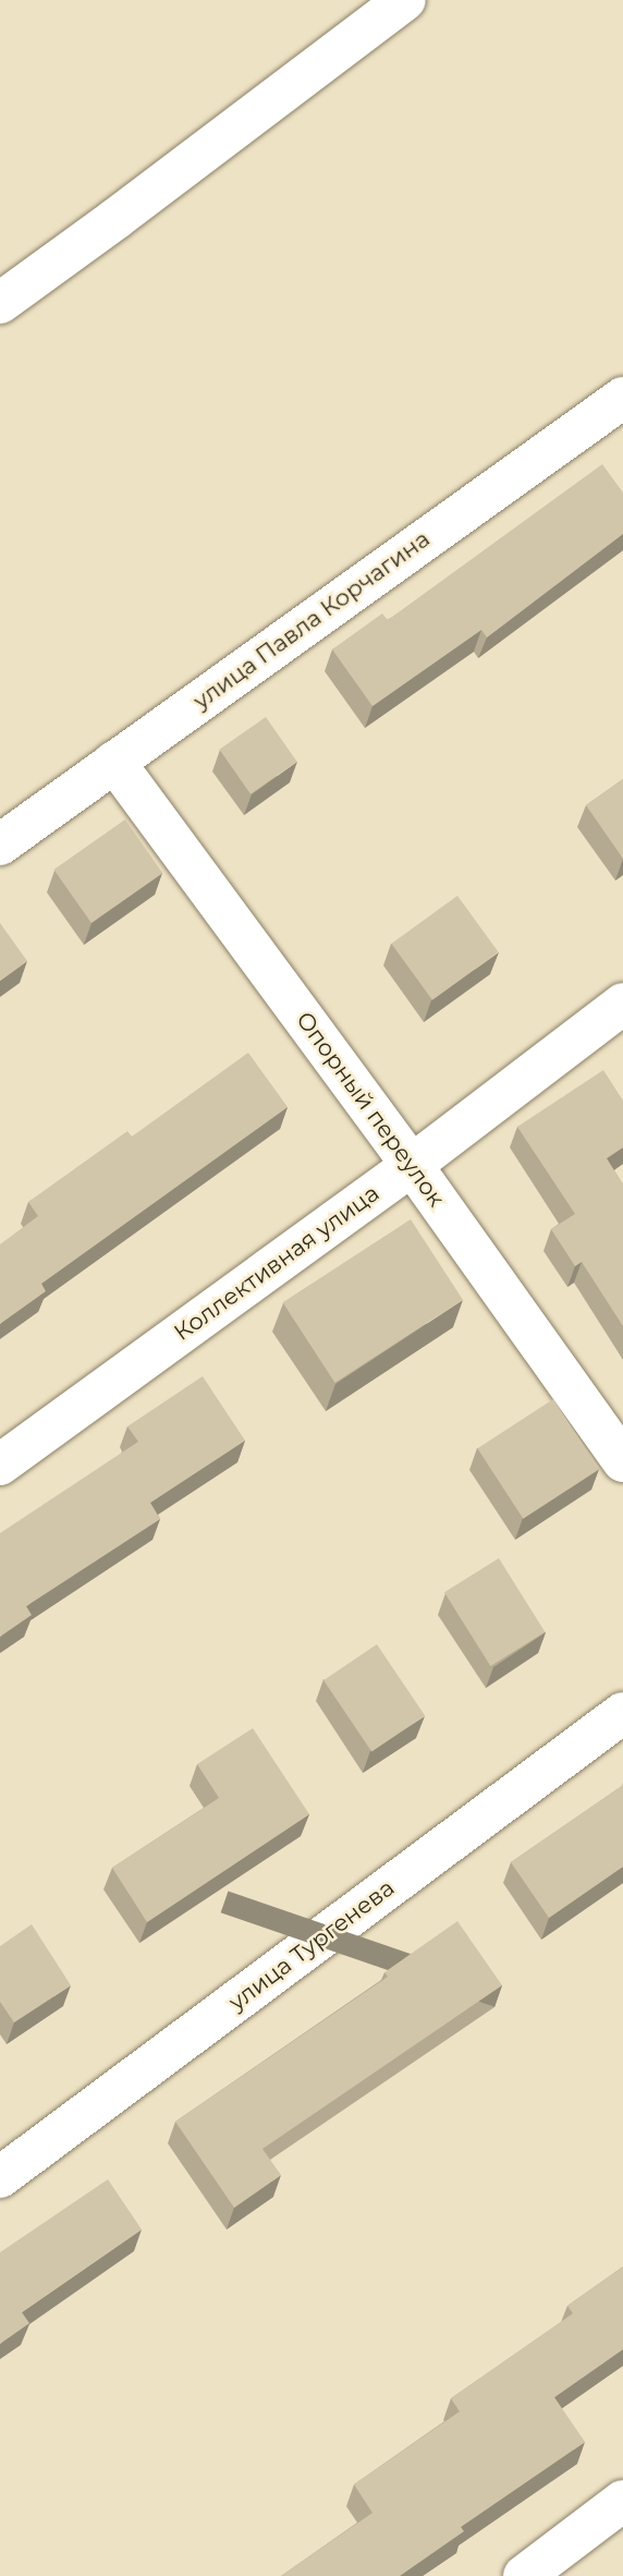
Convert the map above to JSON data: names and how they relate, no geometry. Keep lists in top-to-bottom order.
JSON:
{
  "streets": {
    "street": [
      "улица Павла Корчагина",
      "Опорный переулок",
      "Коллективная улица",
      "улица Тургенева"
    ]
  },
  "crossings": [
    ["улица Павла Корчагина", "Опорный переулок"],
    ["Опорный переулок", "Коллективная улица"]
  ]
}
